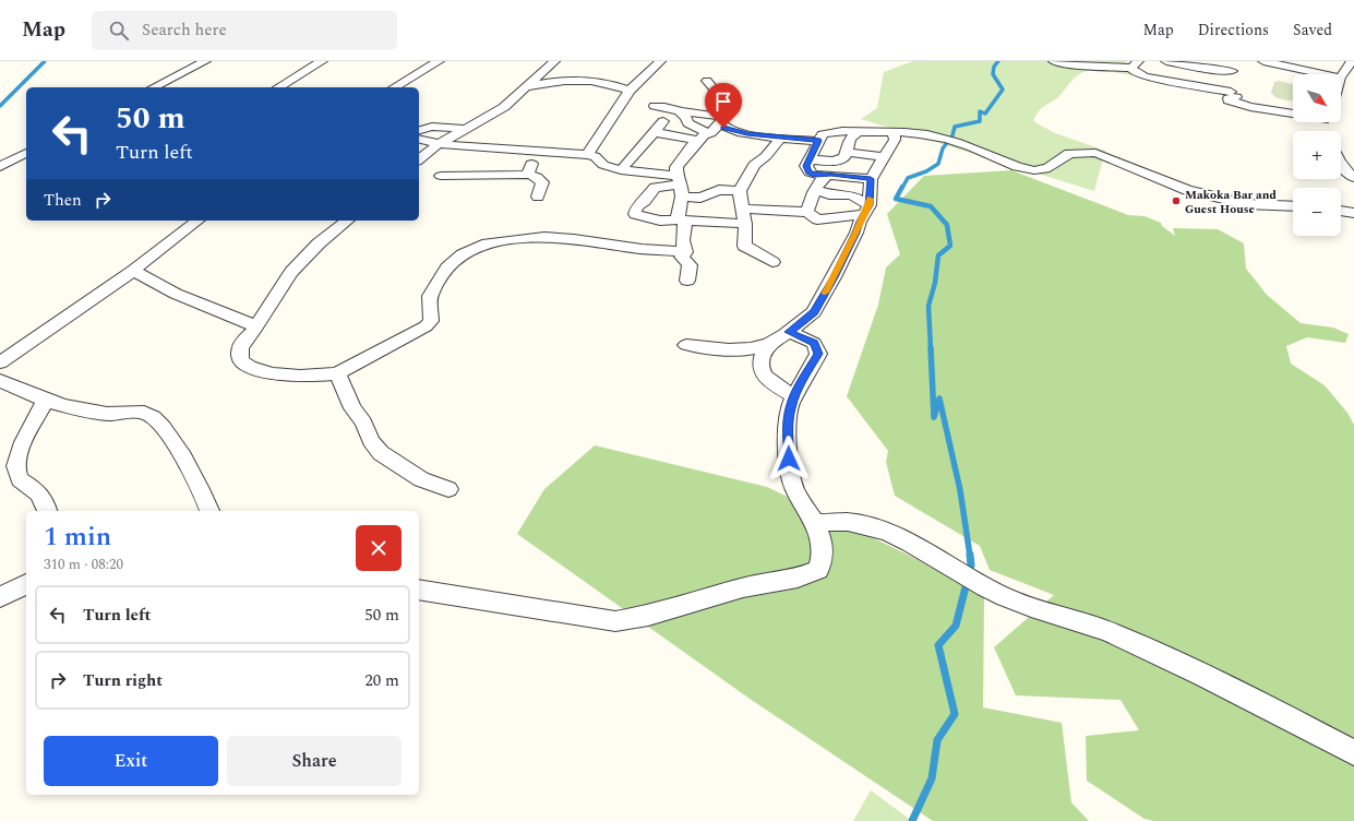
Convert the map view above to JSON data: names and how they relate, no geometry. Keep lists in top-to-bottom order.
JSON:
{
  "places": ["Makoka Bar and Guest House"],
  "north": "bottom right",
  "page": {
    "header": "Map",
    "search": "Search here",
    "nav": ["Map", "Directions", "Saved"],
    "map_buttons": ["+", "−"],
    "turn": ["50 m", "Turn left"],
    "then": "Then",
    "heading": ["1 min", "310 m · 08:20"],
    "list": [
      {
        "name": "Turn left",
        "value": "50 m"
      },
      {
        "name": "Turn right",
        "value": "20 m"
      }
    ],
    "buttons": ["Exit", "Share"]
  }
}
